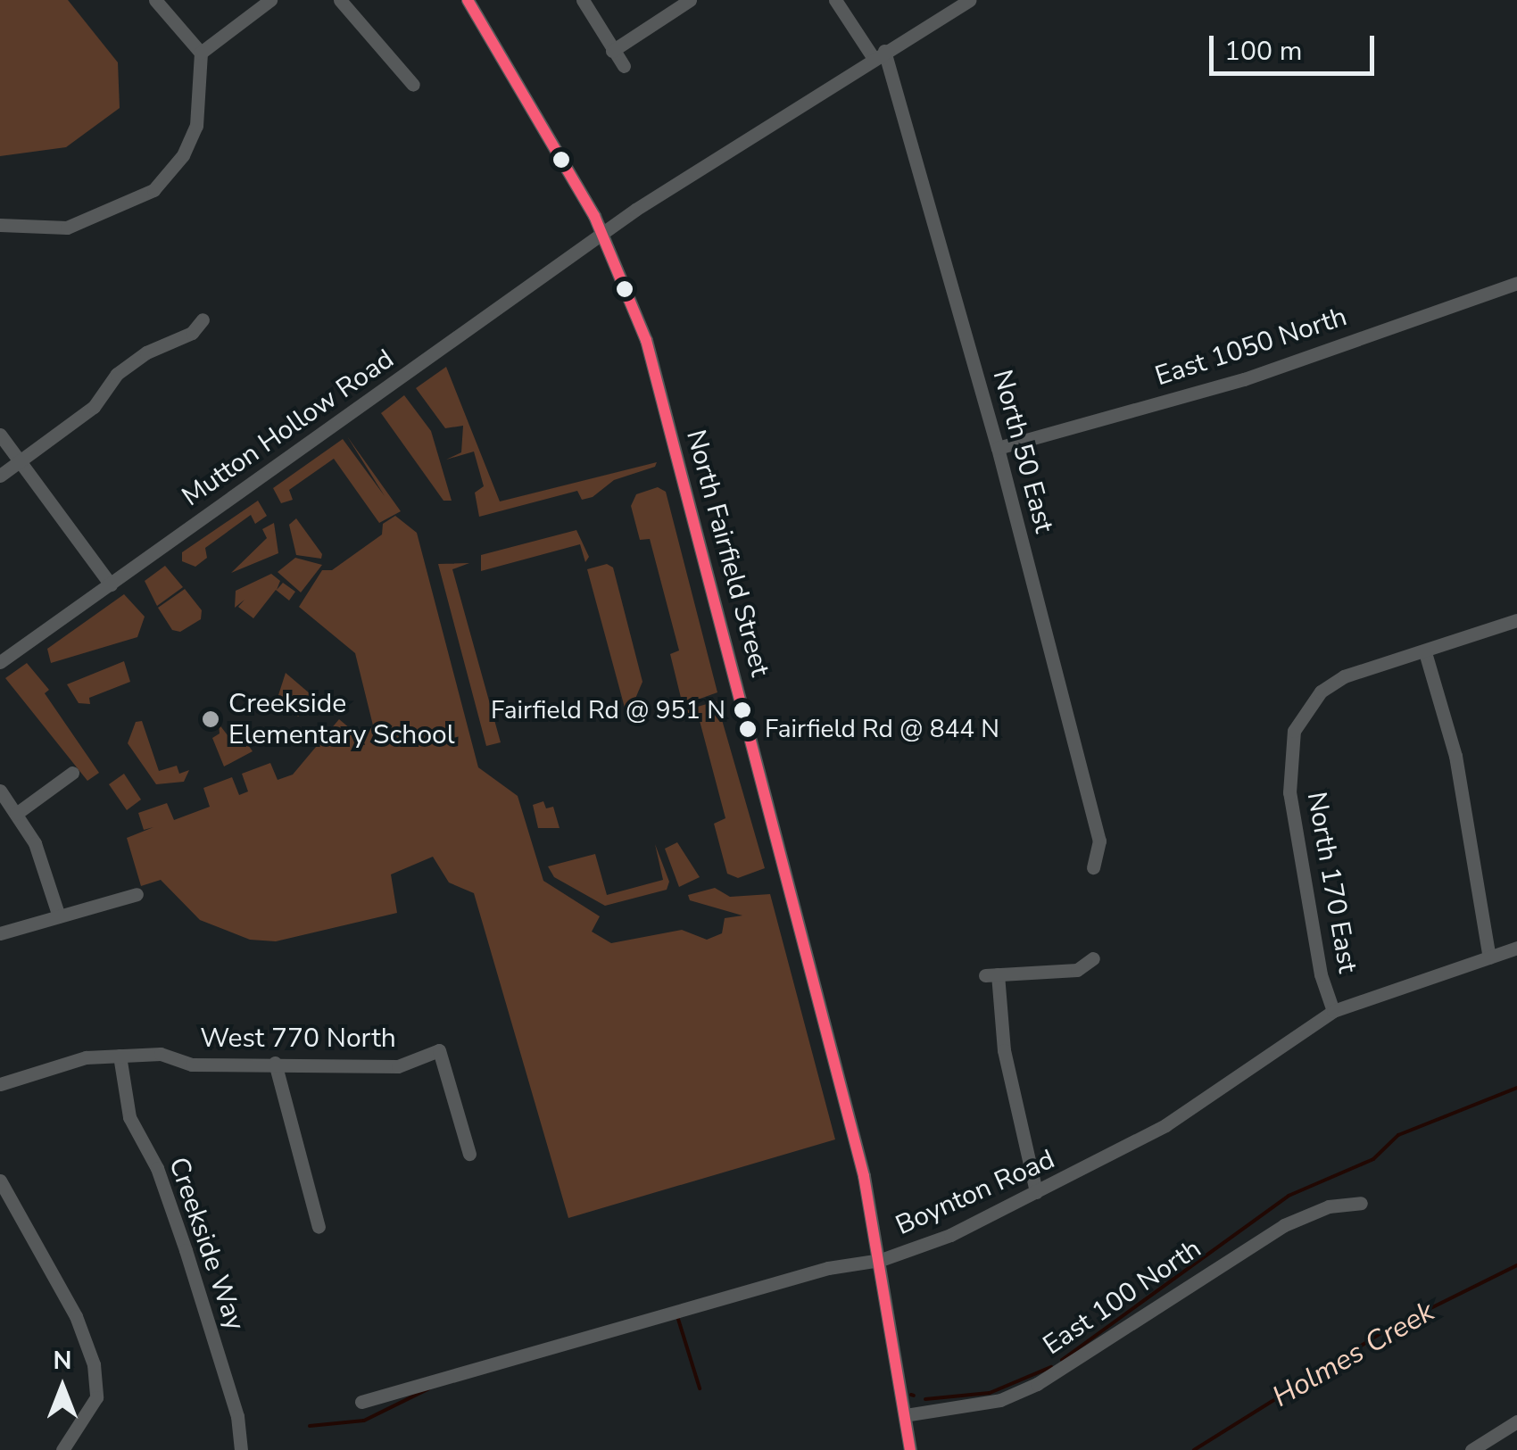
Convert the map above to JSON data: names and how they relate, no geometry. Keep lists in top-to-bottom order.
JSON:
{
  "streets": {
    "street": [
      "East 1050 North",
      "Mutton Hollow Road",
      "North 50 East",
      "North Fairfield Street",
      "North 170 East",
      "West 770 North",
      "Boynton Road",
      "Creekside Way",
      "East 100 North"
    ]
  },
  "crossings": [
    ["East 1050 North", "North 50 East"],
    ["Mutton Hollow Road", "North 50 East"],
    ["Mutton Hollow Road", "North Fairfield Street"],
    ["North Fairfield Street", "Boynton Road"],
    ["North Fairfield Street", "East 100 North"],
    ["North 170 East", "Boynton Road"],
    ["West 770 North", "Creekside Way"]
  ],
  "water": ["Holmes Creek"],
  "places": ["Fairfield Rd @ 951 N", "Creekside Elementary School", "Fairfield Rd @ 844 N"],
  "scale_bar": "100 m",
  "north": "top"
}
